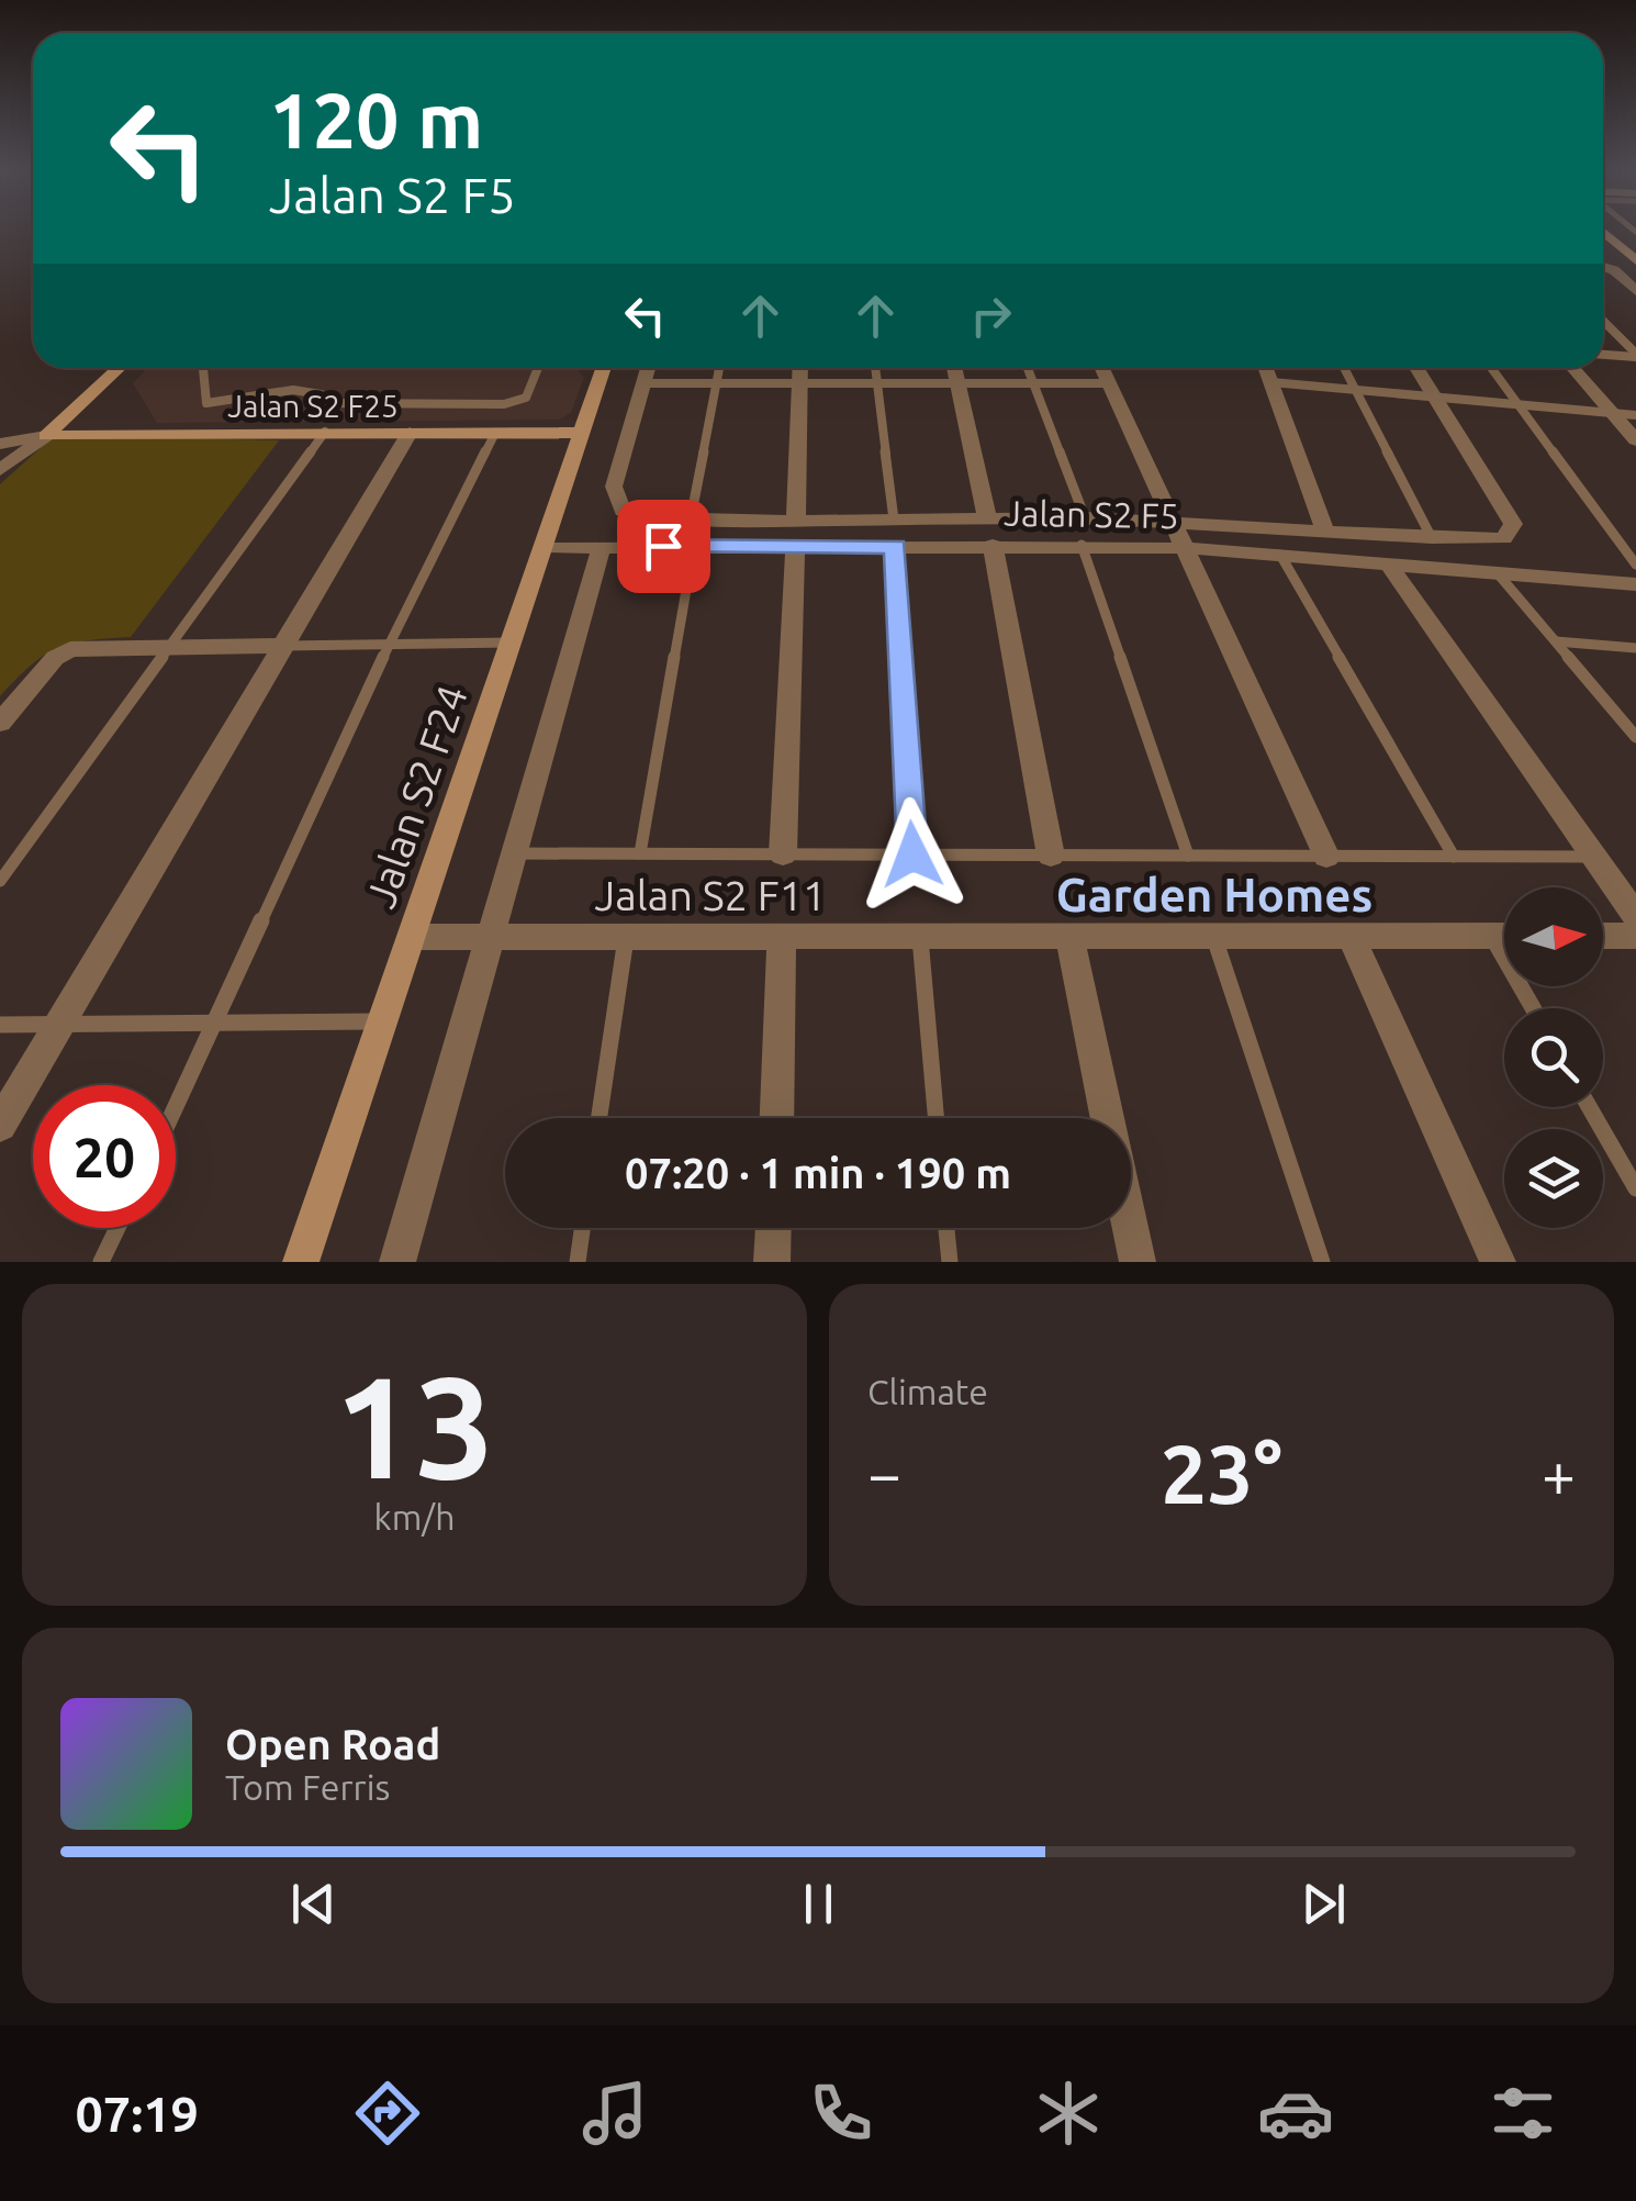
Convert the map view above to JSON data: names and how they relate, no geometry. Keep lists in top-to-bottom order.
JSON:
{
  "streets": {
    "street": [
      "Jalan S2 F25",
      "Jalan S2 F5",
      "Jalan S2 F24",
      "Jalan S2 F11"
    ]
  },
  "crossings": [
    ["Jalan S2 F25", "Jalan S2 F24"],
    ["Jalan S2 F5", "Jalan S2 F24"],
    ["Jalan S2 F24", "Jalan S2 F11"]
  ],
  "districts": ["Garden Homes"],
  "north": "right",
  "page": {
    "turn": ["120 m", "Jalan S2 F5"],
    "limit": "20",
    "trip": "07:20 · 1 min · 190 m",
    "tile": [
      ["13", "km/h"],
      "Climate"
    ],
    "heat": ["−", "23°", "+"],
    "song": ["Open Road", "Tom Ferris"],
    "tabs": "07:19"
  }
}
